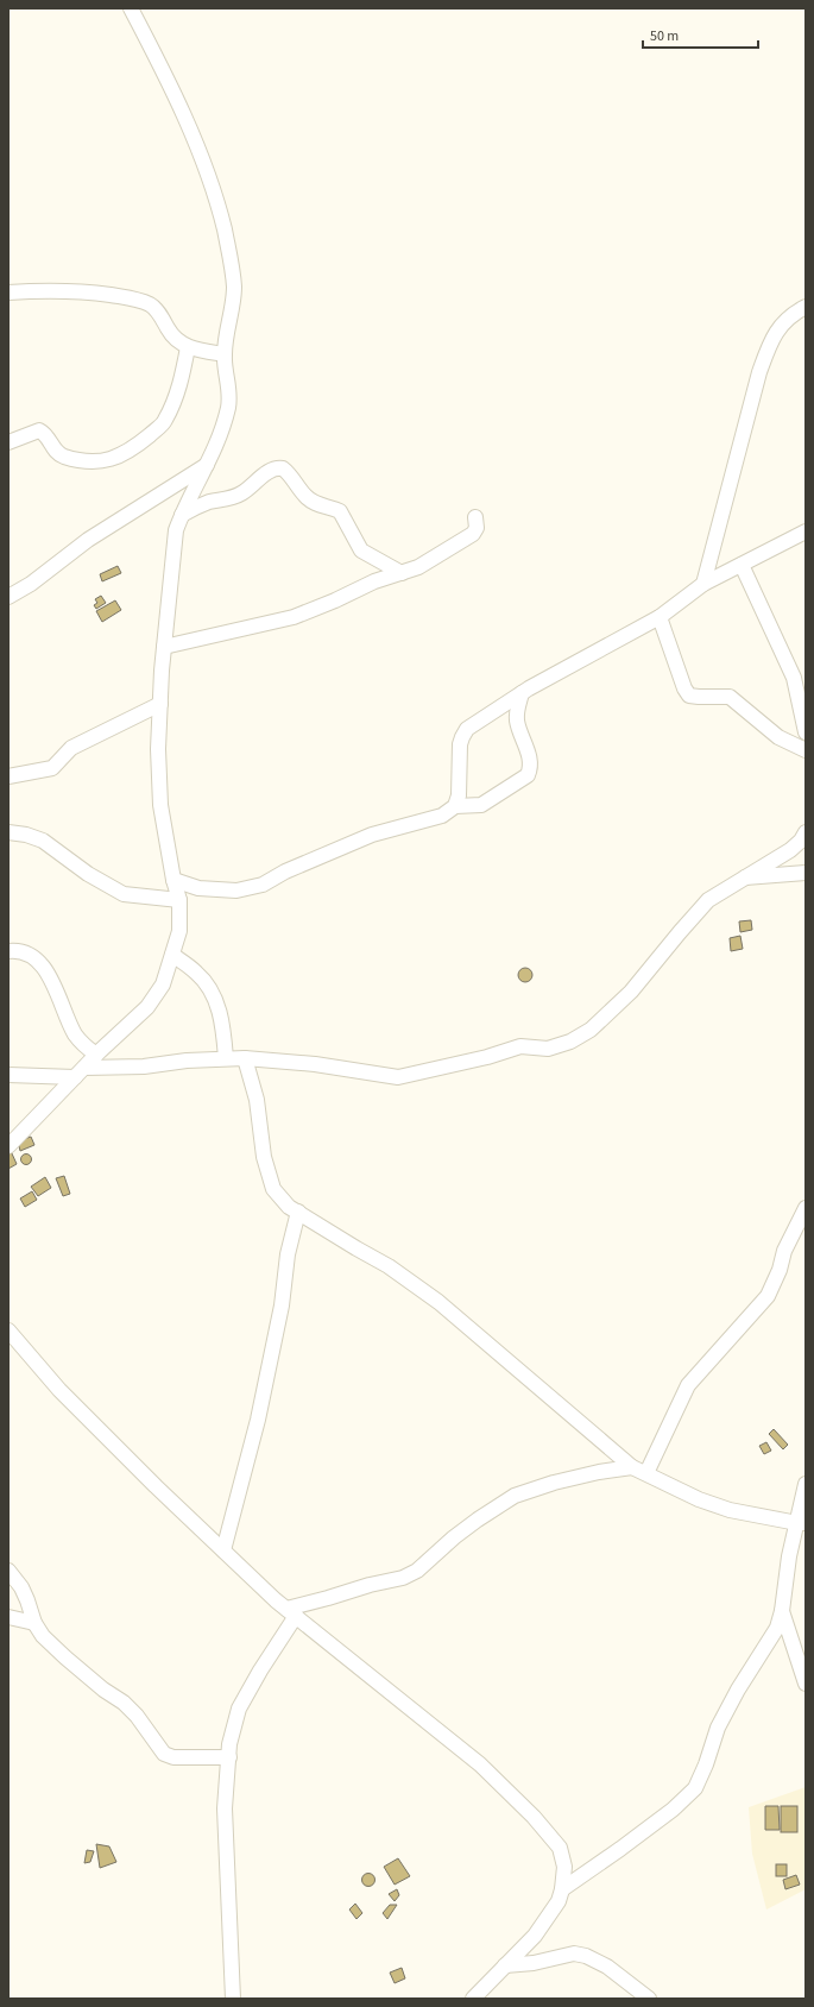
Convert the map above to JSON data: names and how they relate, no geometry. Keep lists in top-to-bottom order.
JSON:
{
  "scale_bar": "50 m"
}
